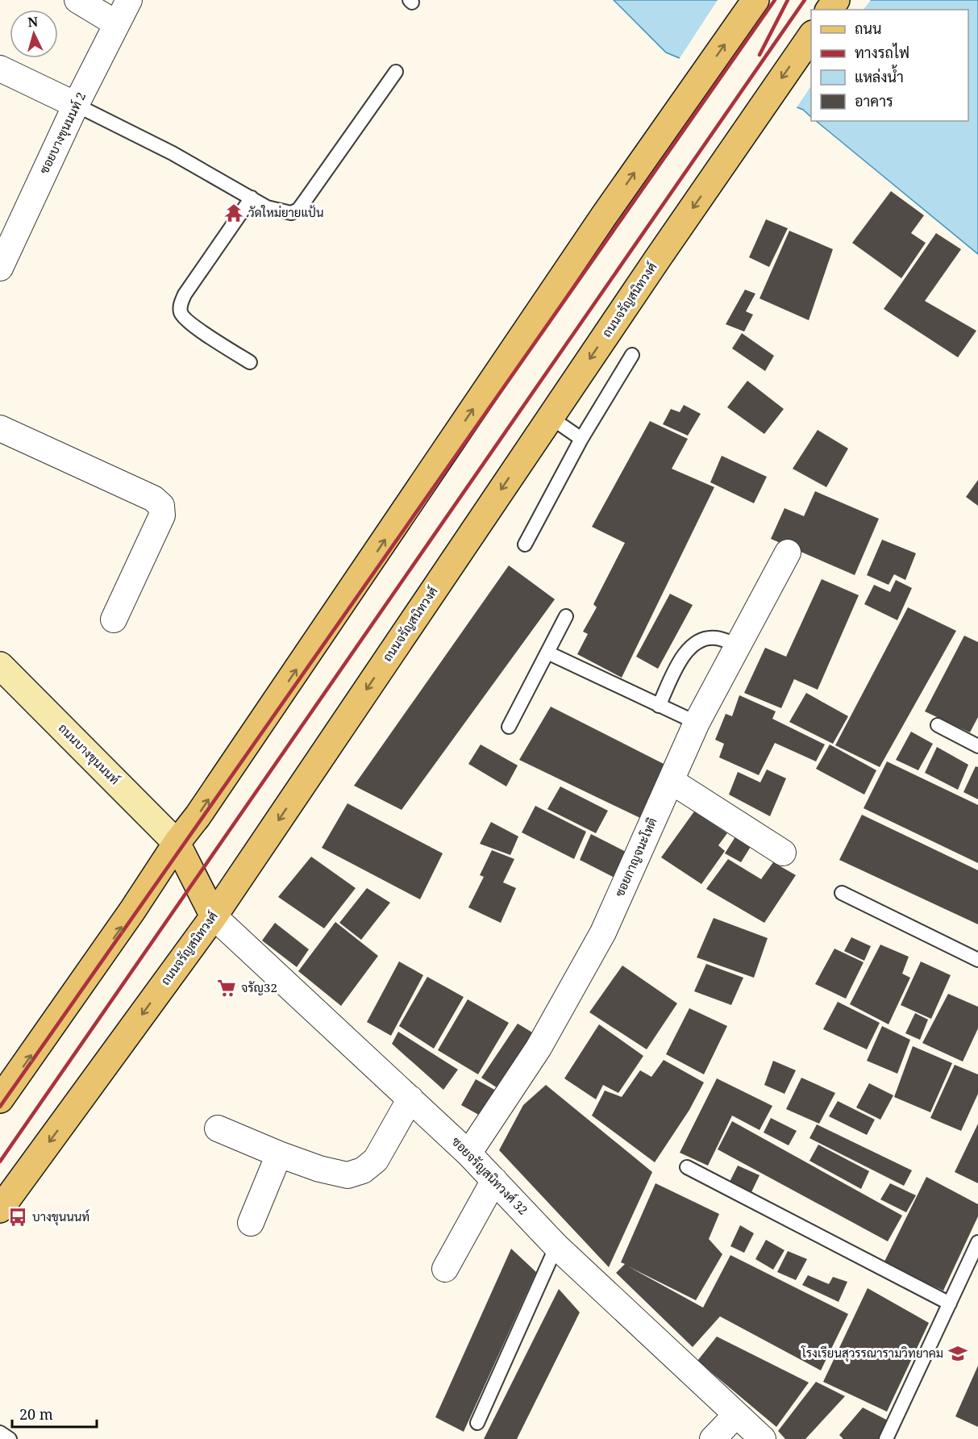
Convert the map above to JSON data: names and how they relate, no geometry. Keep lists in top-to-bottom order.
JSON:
{
  "streets": {
    "main road": ["ถนนจรัญสนิทวงศ์"],
    "street": [
      "ซอยบางขุนนนท์ 2",
      "ถนนบางขุนนนท์",
      "ซอยกาญจนะโหติ",
      "ซอยจรัญสนิทวงศ์ 32"
    ]
  },
  "crossings": [
    ["ถนนจรัญสนิทวงศ์", "ซอยจรัญสนิทวงศ์ 32"],
    ["ซอยกาญจนะโหติ", "ซอยจรัญสนิทวงศ์ 32"]
  ],
  "places": {
    "temple": ["วัดใหม่ยายแป้น"],
    "supermarket": ["จรัญ32"],
    "bus stop": ["บางขุนนนท์"],
    "school or university": ["โรงเรียนสุวรรณารามวิทยาคม"]
  },
  "legend": [
    "ถนน",
    "ทางรถไฟ",
    "แหล่งน้ำ",
    "อาคาร"
  ],
  "scale_bar": "20 m",
  "north": "top"
}
